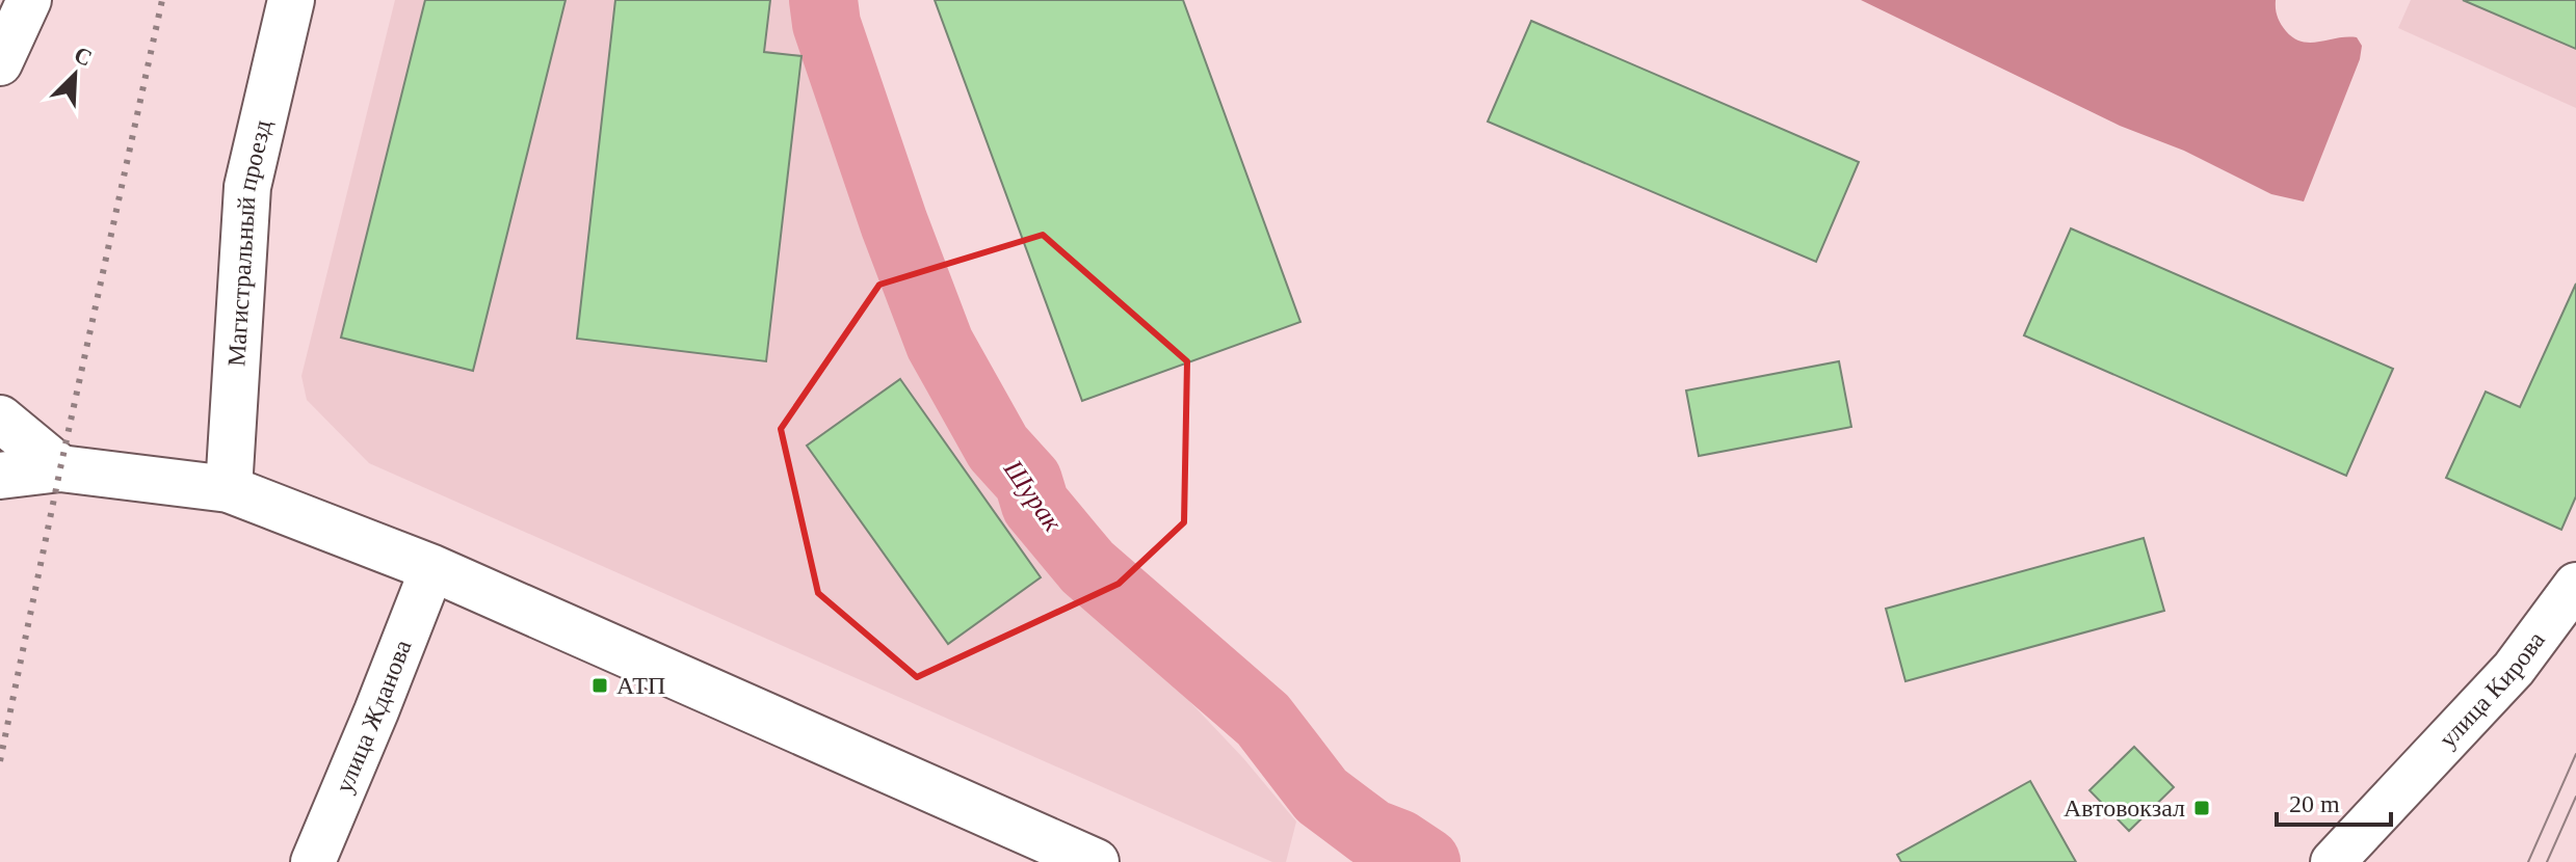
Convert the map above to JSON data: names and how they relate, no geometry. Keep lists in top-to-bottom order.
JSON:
{
  "streets": {
    "main road": ["Магистральный проезд"],
    "street": ["улица Кирова", "улица Жданова"]
  },
  "water": ["Шурак"],
  "places": {
    "transit": ["АТП", "Автовокзал"]
  },
  "scale_bar": "20 m",
  "north": "top right"
}
